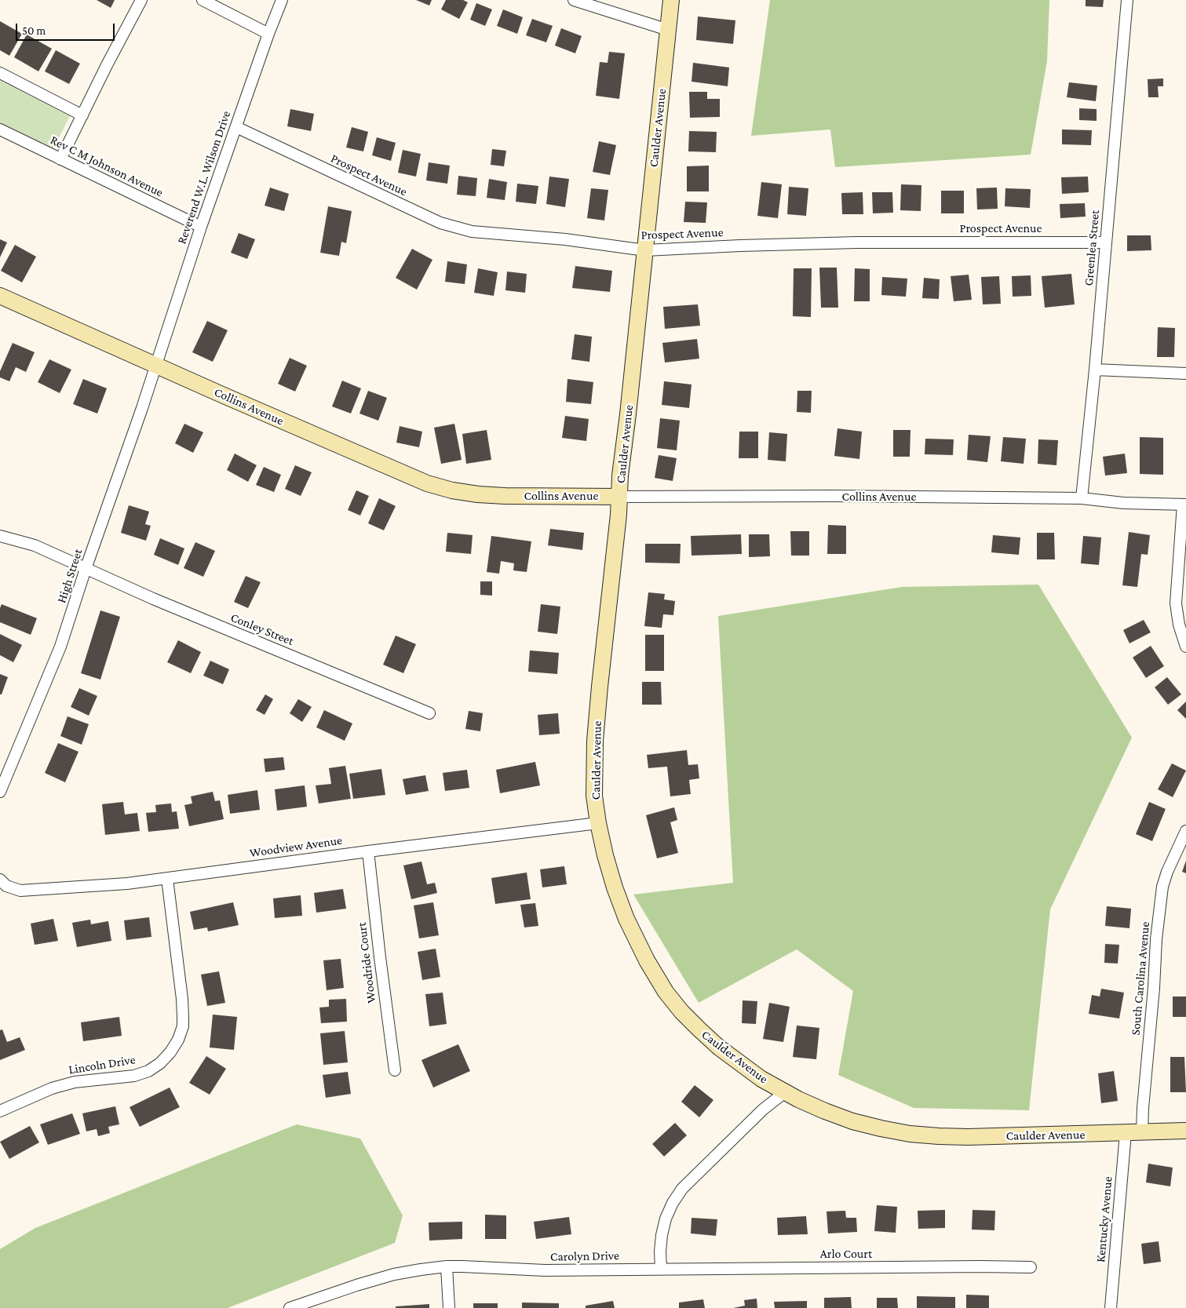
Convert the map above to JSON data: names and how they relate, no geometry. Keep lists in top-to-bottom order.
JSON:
{
  "streets": {
    "street": [
      "Caulder Avenue",
      "Rev C M Johnson Avenue",
      "Prospect Avenue",
      "Reverend W.L. Wilson Drive",
      "Greenlea Street",
      "Collins Avenue",
      "High Street",
      "Conley Street",
      "Woodview Avenue",
      "Woodride Court",
      "South Carolina Avenue",
      "Lincoln Drive",
      "Kentucky Avenue",
      "Arlo Court",
      "Carolyn Drive"
    ]
  },
  "crossings": [
    ["Caulder Avenue", "Prospect Avenue"],
    ["Caulder Avenue", "Collins Avenue"],
    ["Caulder Avenue", "Woodview Avenue"],
    ["Caulder Avenue", "South Carolina Avenue"],
    ["Caulder Avenue", "Kentucky Avenue"],
    ["Rev C M Johnson Avenue", "Reverend W.L. Wilson Drive"],
    ["Prospect Avenue", "Reverend W.L. Wilson Drive"],
    ["Prospect Avenue", "Greenlea Street"],
    ["Reverend W.L. Wilson Drive", "Collins Avenue"],
    ["Reverend W.L. Wilson Drive", "High Street"],
    ["Greenlea Street", "Collins Avenue"],
    ["Collins Avenue", "High Street"],
    ["High Street", "Conley Street"],
    ["Woodview Avenue", "Woodride Court"],
    ["Woodview Avenue", "Lincoln Drive"],
    ["Arlo Court", "Carolyn Drive"]
  ],
  "scale_bar": "50 m"
}
